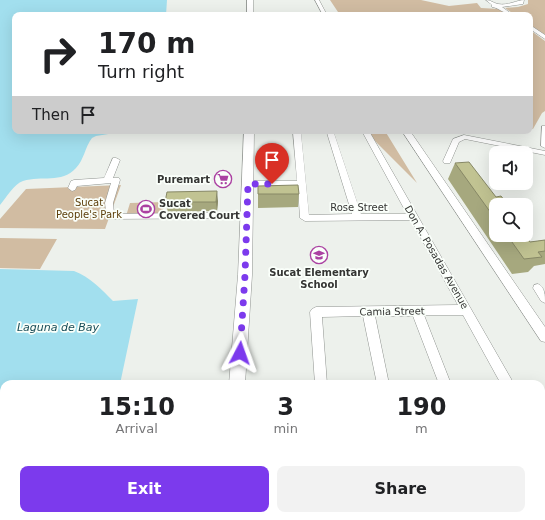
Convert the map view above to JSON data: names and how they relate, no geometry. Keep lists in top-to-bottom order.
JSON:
{
  "streets": {
    "street": ["Rose Street", "Don A. Posadas Avenue", "Camia Street"]
  },
  "crossings": [
    ["Rose Street", "Don A. Posadas Avenue"],
    ["Don A. Posadas Avenue", "Camia Street"]
  ],
  "water": ["Laguna de Bay"],
  "parks": ["Sucat People's Park"],
  "places": {
    "supermarket": ["Puremart"],
    "sports": ["Sucat Covered Court"],
    "school or university": ["Sucat Elementary School"]
  },
  "page": {
    "turn": ["170 m", "Turn right"],
    "then": "Then",
    "eta": [
      "15:10",
      "Arrival",
      "3",
      "min",
      "190",
      "m"
    ],
    "buttons": ["Exit", "Share"]
  }
}
